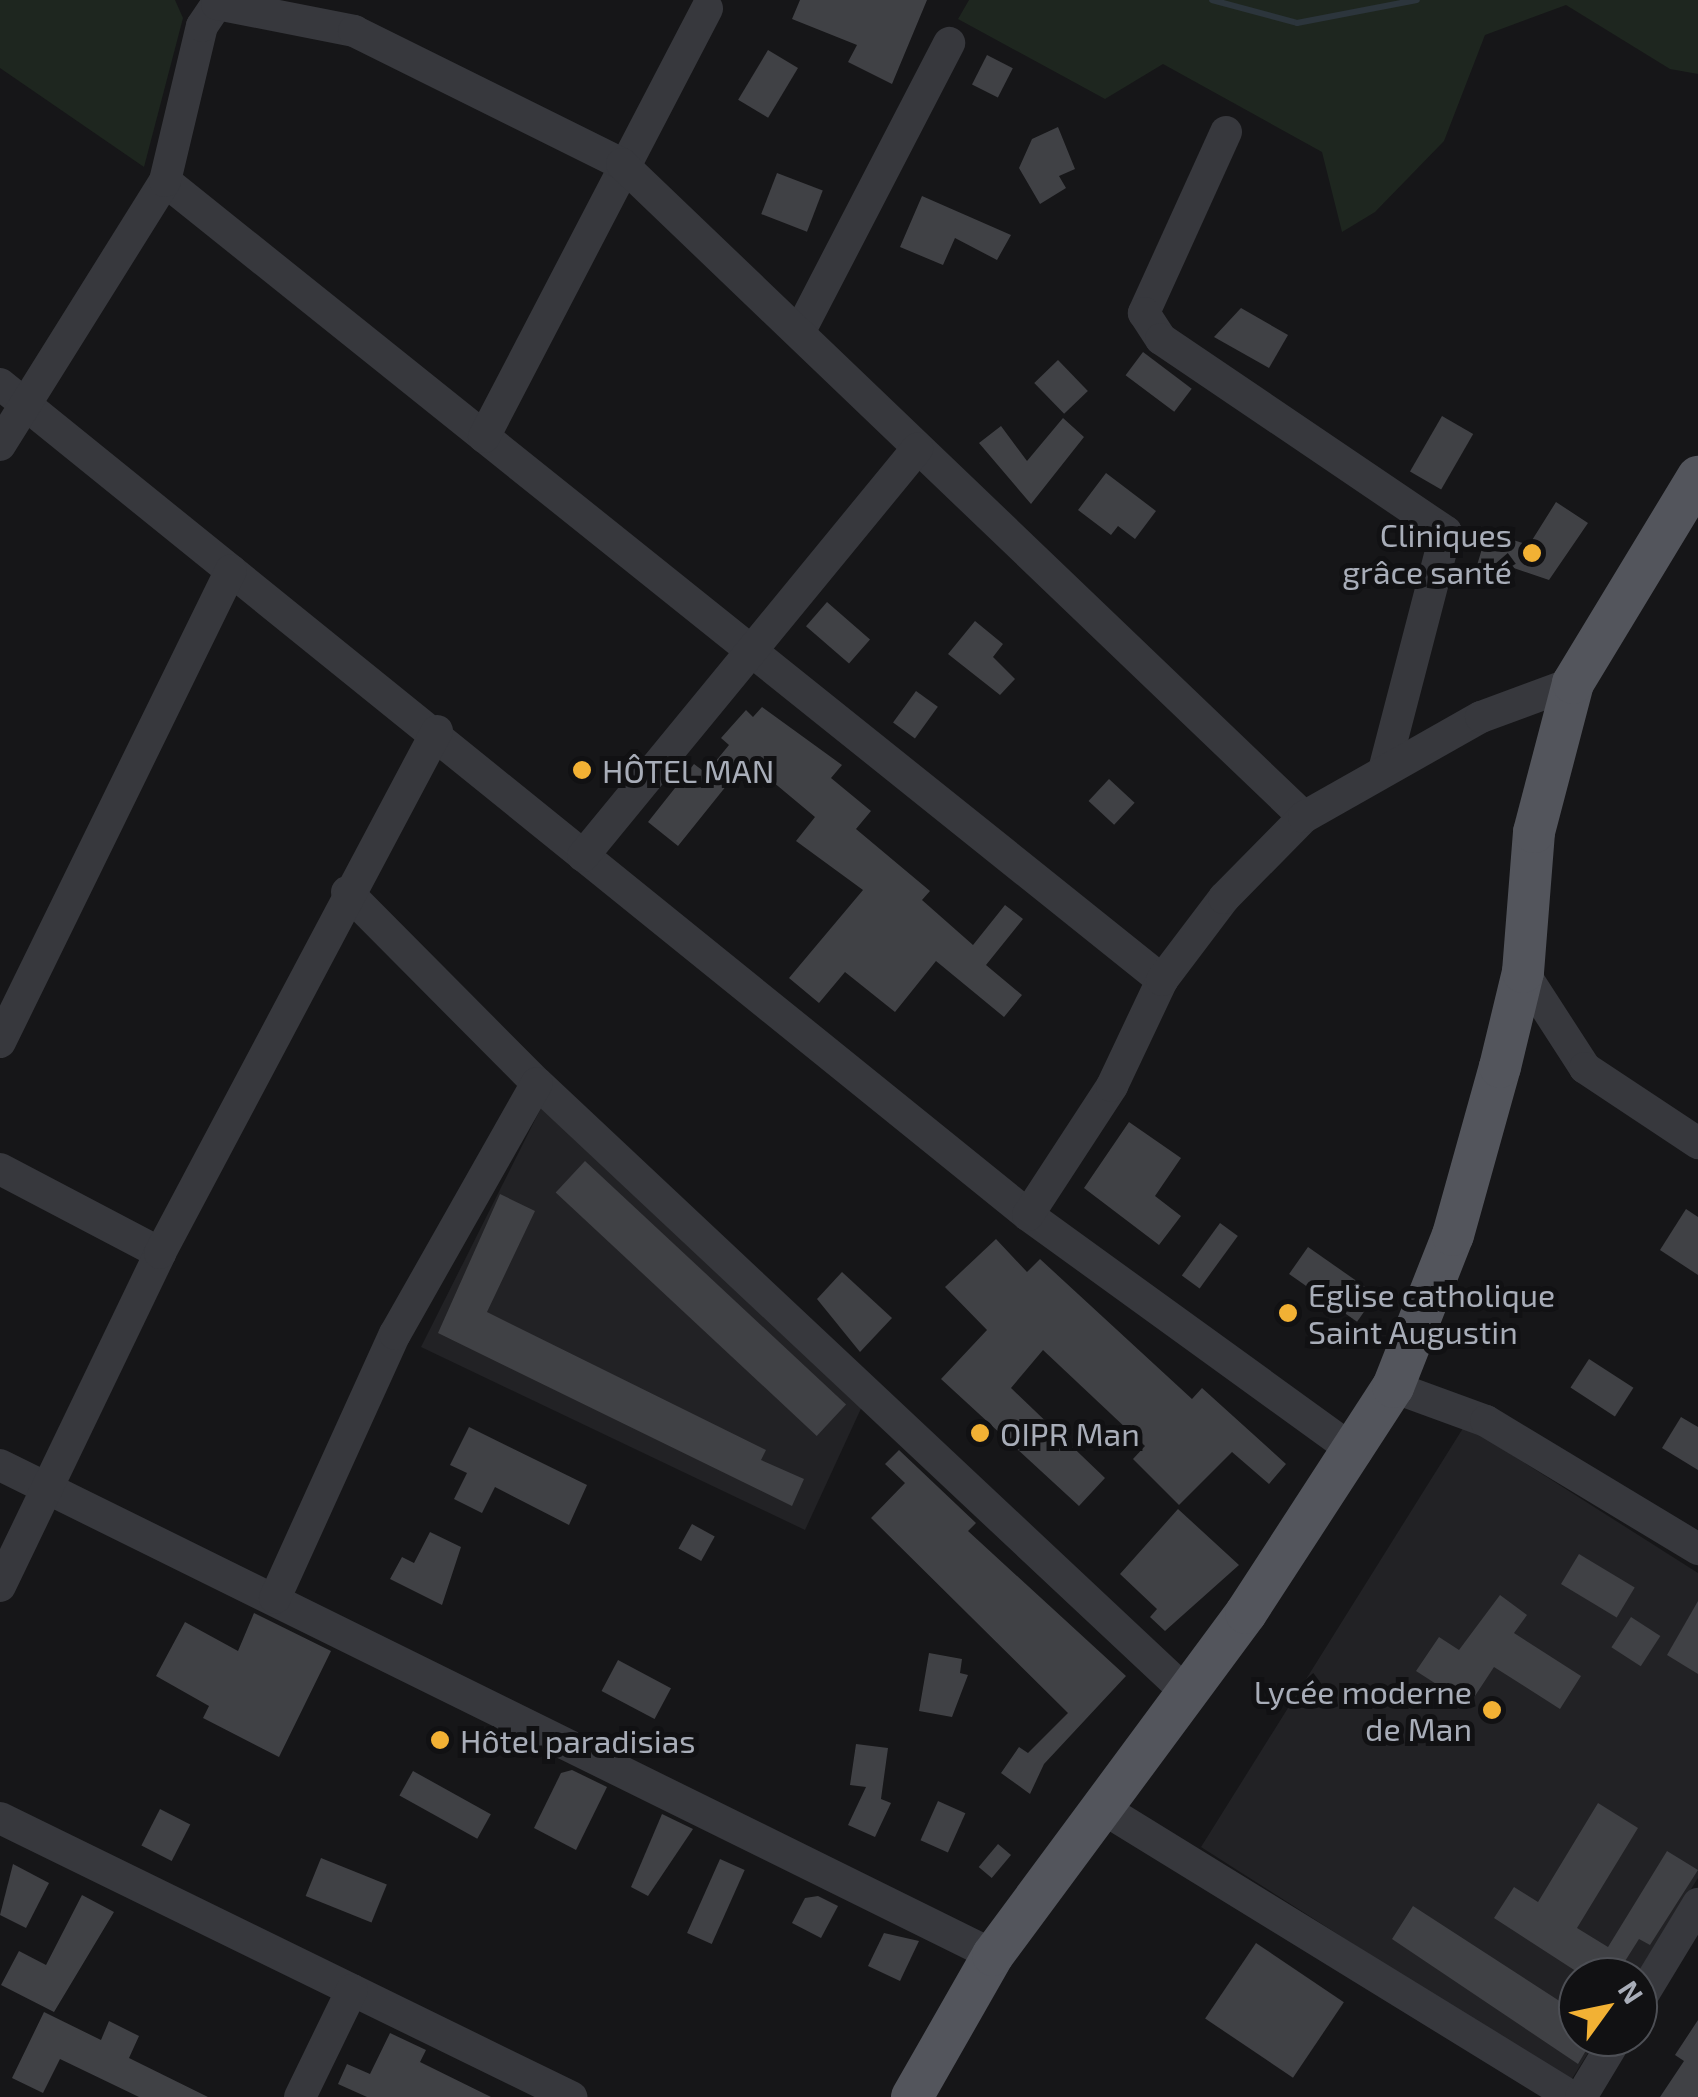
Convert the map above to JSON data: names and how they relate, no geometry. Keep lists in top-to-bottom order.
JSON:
{
  "places": [
    "Cliniques grâce santé",
    "HÔTEL MAN",
    "Eglise catholique Saint Augustin",
    "OIPR Man",
    "Lycée moderne de Man",
    "Hôtel paradisias"
  ],
  "north": "top right"
}
